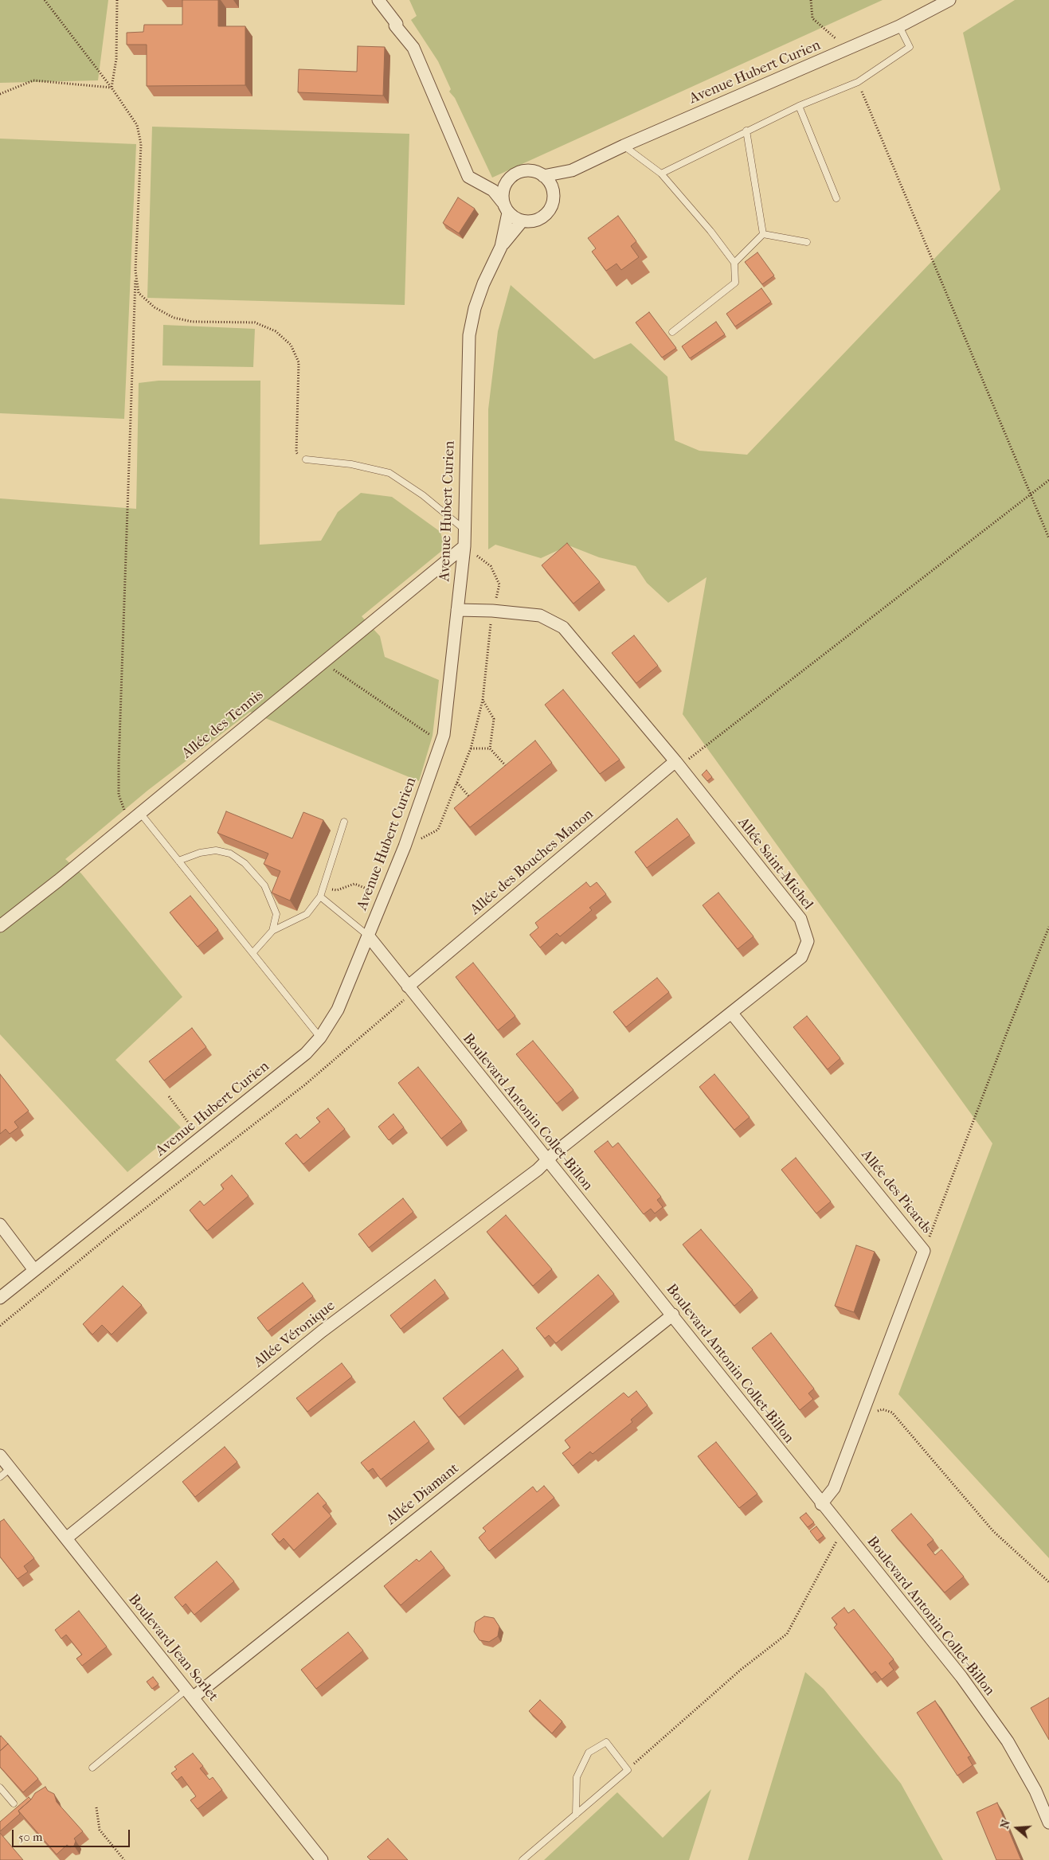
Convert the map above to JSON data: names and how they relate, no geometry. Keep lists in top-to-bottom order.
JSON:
{
  "streets": {
    "street": [
      "Avenue Hubert Curien",
      "Allée des Tennis",
      "Allée des Bouches Manon",
      "Allée Saint-Michel",
      "Boulevard Antonin Collet-Billon",
      "Allée des Picards",
      "Allée Véronique",
      "Allée Diamant",
      "Boulevard Jean Sorlet"
    ]
  },
  "crossings": [
    ["Avenue Hubert Curien", "Allée des Tennis"],
    ["Avenue Hubert Curien", "Allée Saint-Michel"],
    ["Avenue Hubert Curien", "Boulevard Antonin Collet-Billon"],
    ["Allée des Bouches Manon", "Allée Saint-Michel"],
    ["Allée des Bouches Manon", "Boulevard Antonin Collet-Billon"],
    ["Allée Saint-Michel", "Boulevard Antonin Collet-Billon"],
    ["Allée Saint-Michel", "Allée des Picards"],
    ["Allée Saint-Michel", "Allée Véronique"],
    ["Boulevard Antonin Collet-Billon", "Allée des Picards"],
    ["Boulevard Antonin Collet-Billon", "Allée Véronique"],
    ["Boulevard Antonin Collet-Billon", "Allée Diamant"],
    ["Allée Véronique", "Boulevard Jean Sorlet"],
    ["Allée Diamant", "Boulevard Jean Sorlet"]
  ],
  "scale_bar": "50 m",
  "north": "left"
}
